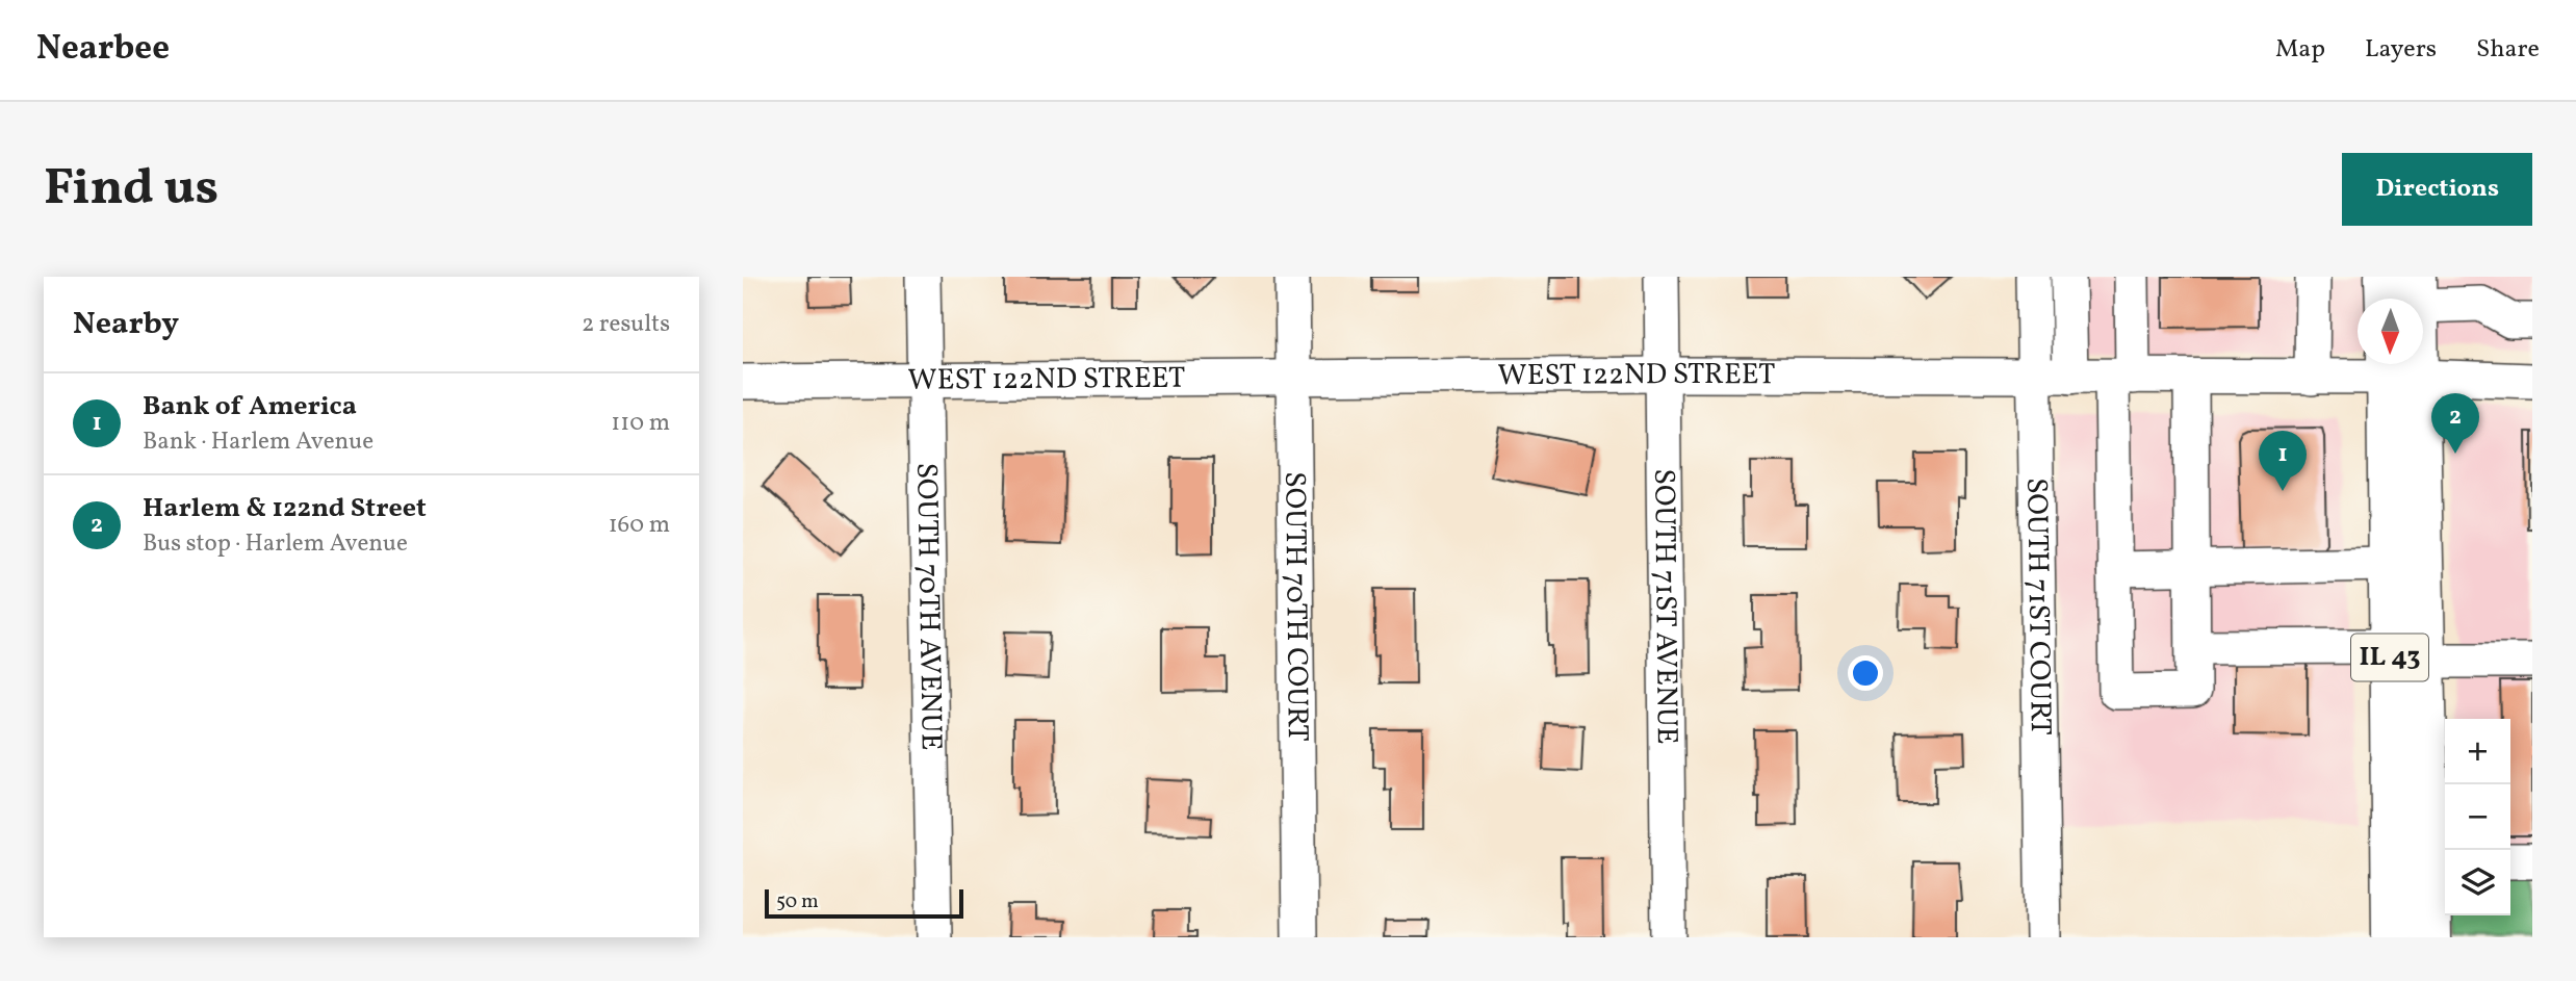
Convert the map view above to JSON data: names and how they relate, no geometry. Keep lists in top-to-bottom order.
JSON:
{
  "streets": {
    "main road": ["IL 43"],
    "street": [
      "WEST 122ND STREET",
      "SOUTH 70TH COURT",
      "SOUTH 71ST AVENUE",
      "SOUTH 70TH AVENUE",
      "SOUTH 71ST COURT"
    ]
  },
  "crossings": [
    ["WEST 122ND STREET", "SOUTH 70TH COURT"],
    ["WEST 122ND STREET", "SOUTH 71ST AVENUE"],
    ["WEST 122ND STREET", "SOUTH 70TH AVENUE"],
    ["WEST 122ND STREET", "SOUTH 71ST COURT"],
    ["WEST 122ND STREET", "IL 43"]
  ],
  "scale_bar": "50 m",
  "north": "bottom",
  "page": {
    "header": "Nearbee",
    "nav": ["Map", "Layers", "Share"],
    "buttons": "Directions",
    "title": "Find us",
    "heading": ["Nearby", "2 results"],
    "list": [
      {
        "mark": "1",
        "name": "Bank of America",
        "note": "Bank · Harlem Avenue",
        "value": "110 m"
      },
      {
        "mark": "2",
        "name": "Harlem & 122nd Street",
        "note": "Bus stop · Harlem Avenue",
        "value": "160 m"
      }
    ],
    "pins": ["2", "1"],
    "map_buttons": ["+", "−"],
    "scale": "50 m"
  }
}
